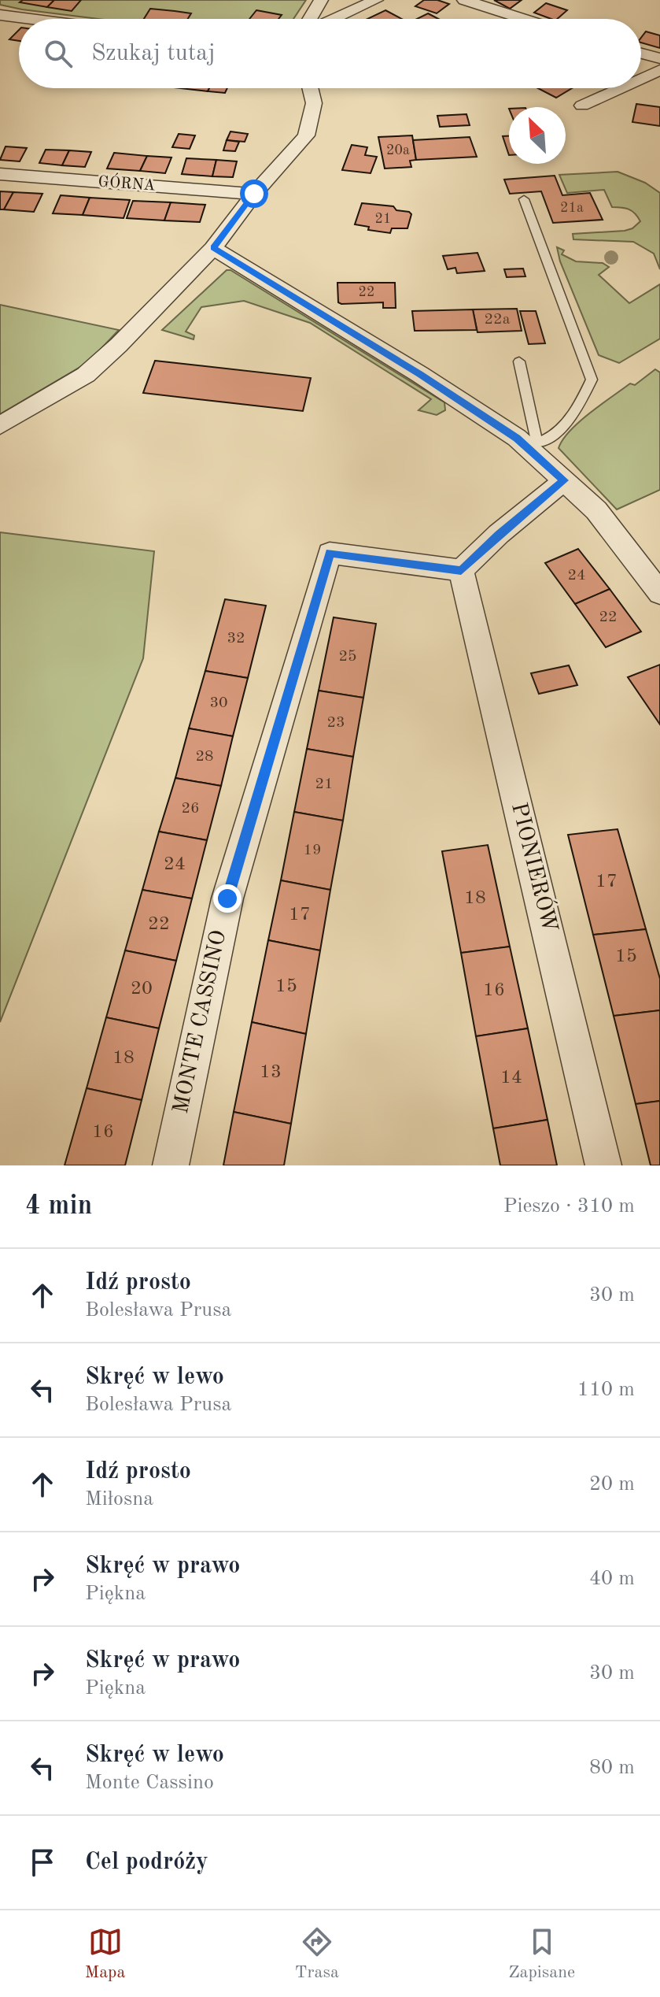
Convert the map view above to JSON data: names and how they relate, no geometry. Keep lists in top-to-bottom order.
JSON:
{
  "streets": {
    "street": ["GÓRNA", "PIONIERÓW", "MONTE CASSINO"]
  },
  "crossings": [
    ["PIONIERÓW", "MONTE CASSINO"]
  ],
  "house_numbers": [
    "20a",
    "21a",
    "21",
    "22",
    "22a",
    "24",
    "22",
    "32",
    "25",
    "30",
    "23",
    "28",
    "21",
    "26",
    "19",
    "24",
    "17",
    "18",
    "17",
    "22",
    "15",
    "15",
    "20",
    "16",
    "18",
    "13",
    "14",
    "16"
  ],
  "north": "top left",
  "page": {
    "search": "Szukaj tutaj",
    "heading": ["4 min", "Pieszo · 310 m"],
    "list": [
      ["Idź prosto", "Bolesława Prusa", "30 m"],
      ["Skręć w lewo", "Bolesława Prusa", "110 m"],
      ["Idź prosto", "Miłosna", "20 m"],
      ["Skręć w prawo", "Piękna", "40 m"],
      ["Skręć w prawo", "Piękna", "30 m"],
      ["Skręć w lewo", "Monte Cassino", "80 m"],
      "Cel podróży"
    ],
    "nav": ["Mapa", "Trasa", "Zapisane"]
  }
}
